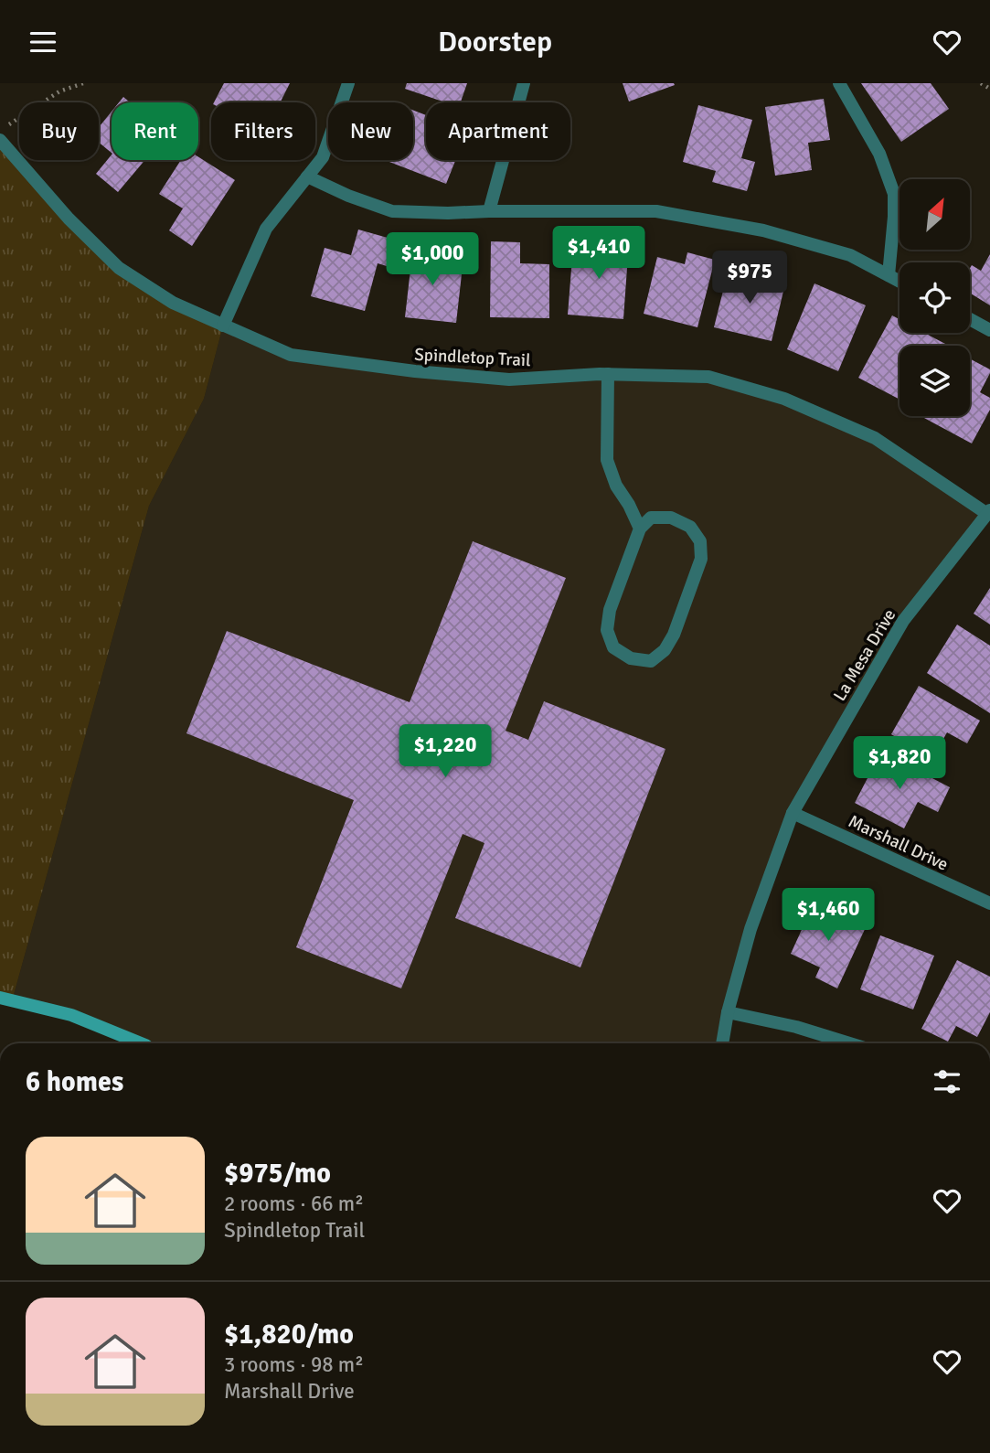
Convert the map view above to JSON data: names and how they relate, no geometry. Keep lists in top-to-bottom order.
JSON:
{
  "streets": {
    "street": ["Spindletop Trail", "La Mesa Drive", "Marshall Drive"]
  },
  "crossings": [
    ["Spindletop Trail", "La Mesa Drive"],
    ["La Mesa Drive", "Marshall Drive"]
  ],
  "north": "top right",
  "page": {
    "header": "Doorstep",
    "chip": [
      "Buy",
      "Rent",
      "Filters",
      "New",
      "Apartment"
    ],
    "price": [
      "$1,410",
      "$1,000",
      "$975",
      "$1,220",
      "$1,820",
      "$1,460"
    ],
    "heading": "6 homes",
    "list": [
      {
        "name": "$975/mo",
        "note": "2 rooms · 66 m² · Spindletop Trail"
      },
      {
        "name": "$1,820/mo",
        "note": "3 rooms · 98 m² · Marshall Drive"
      }
    ]
  }
}
